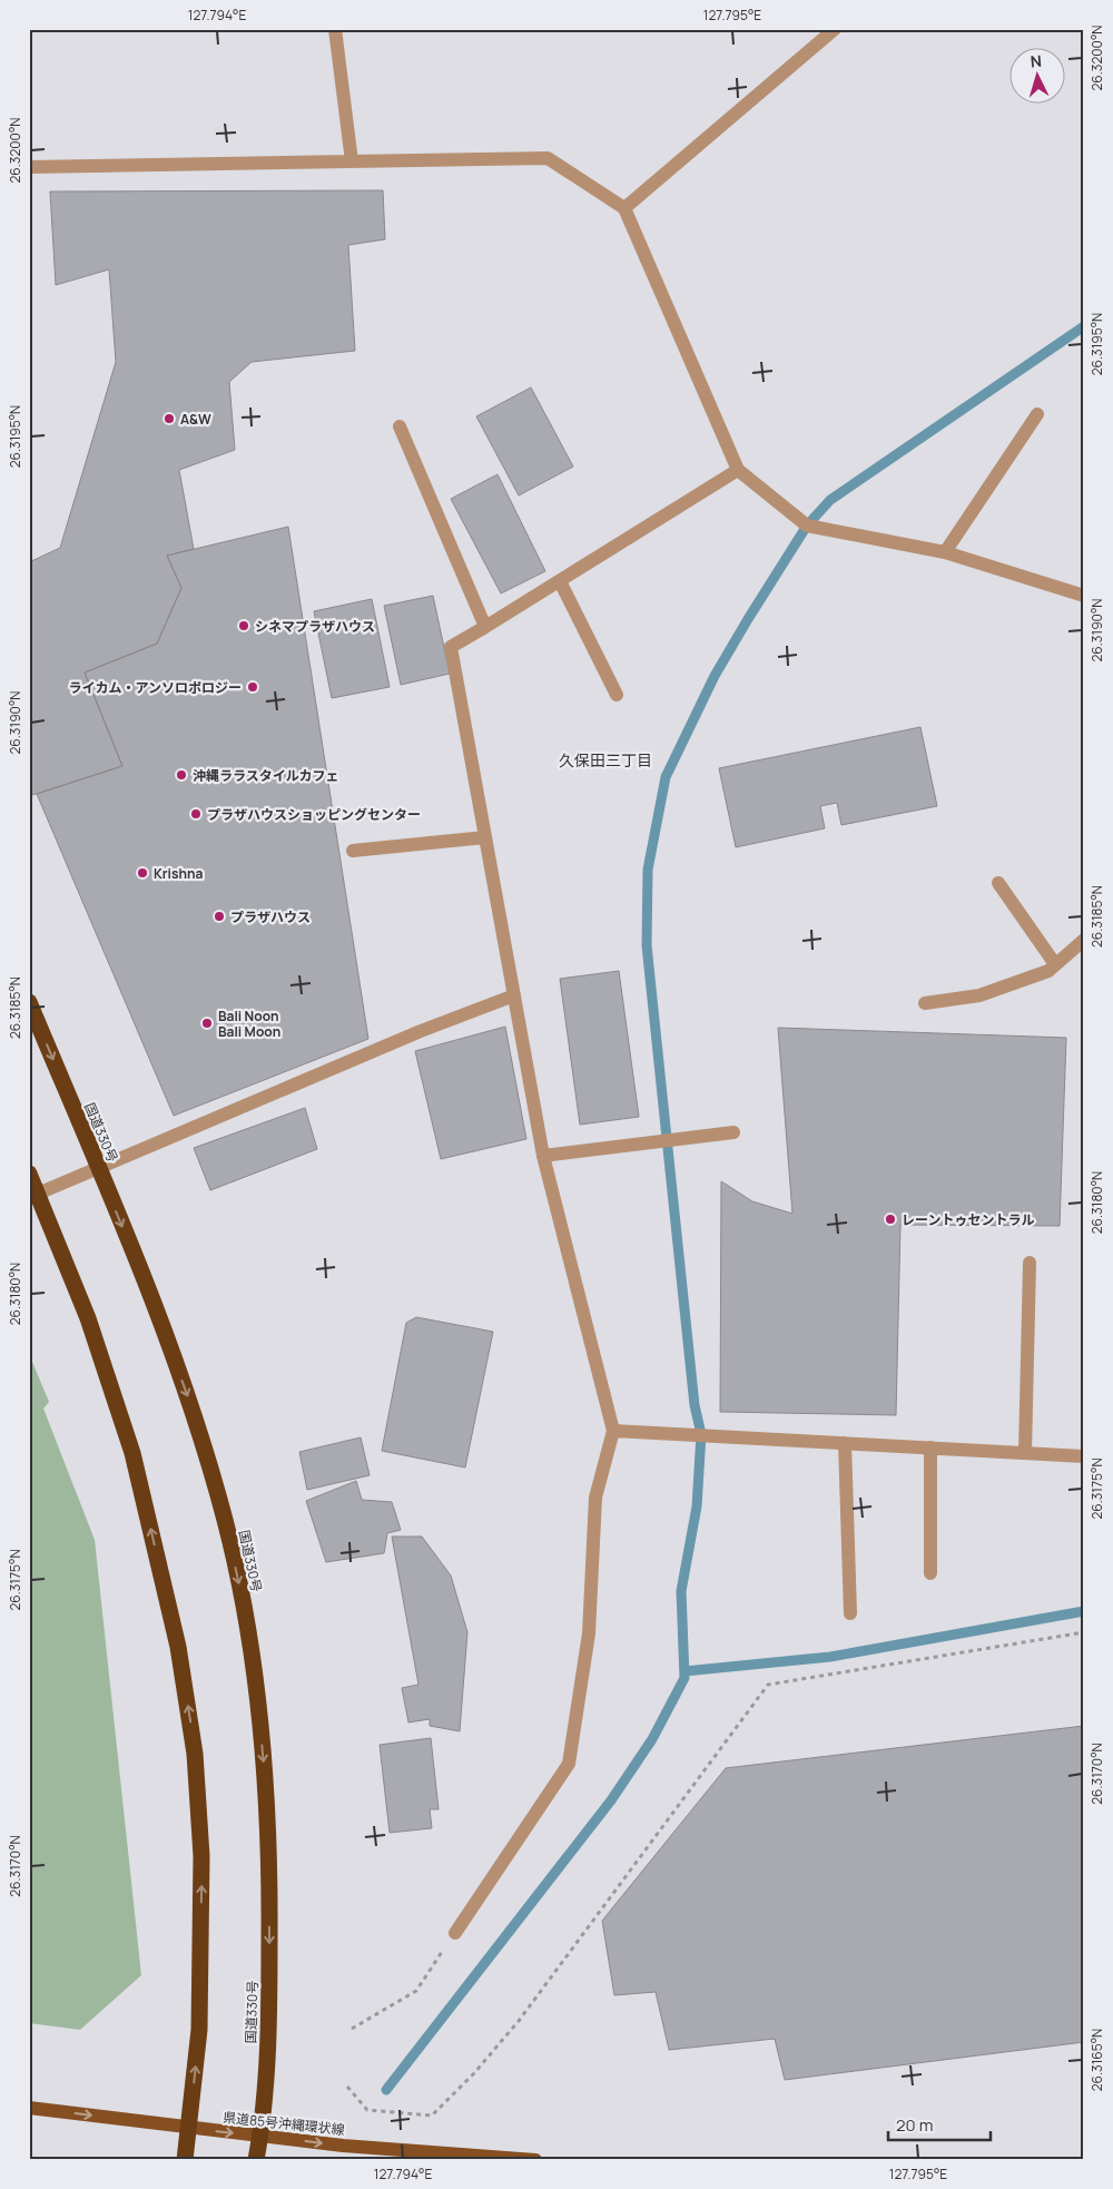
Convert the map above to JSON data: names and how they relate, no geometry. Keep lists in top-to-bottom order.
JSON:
{
  "streets": {
    "highway": ["国道330号"],
    "main road": ["県道85号沖縄環状線"]
  },
  "crossings": [
    ["国道330号", "県道85号沖縄環状線"]
  ],
  "one_way": ["県道85号沖縄環状線"],
  "districts": ["久保田三丁目"],
  "places": [
    "A&W",
    "シネマプラザハウス",
    "ライカム・アンソロポロジー",
    "沖縄ララスタイルカフェ",
    "プラザハウスショッピングセンター",
    "Krishna",
    "プラザハウス",
    "Bali Noon Bali Moon",
    "レーントゥセントラル"
  ],
  "scale_bar": "20 m",
  "north": "top",
  "coordinates": [
    "127.794°E",
    "127.795°E",
    "26.3200°N",
    "26.3195°N",
    "26.3190°N",
    "26.3185°N",
    "26.3180°N",
    "26.3175°N",
    "26.3170°N",
    "26.3165°N"
  ]
}
